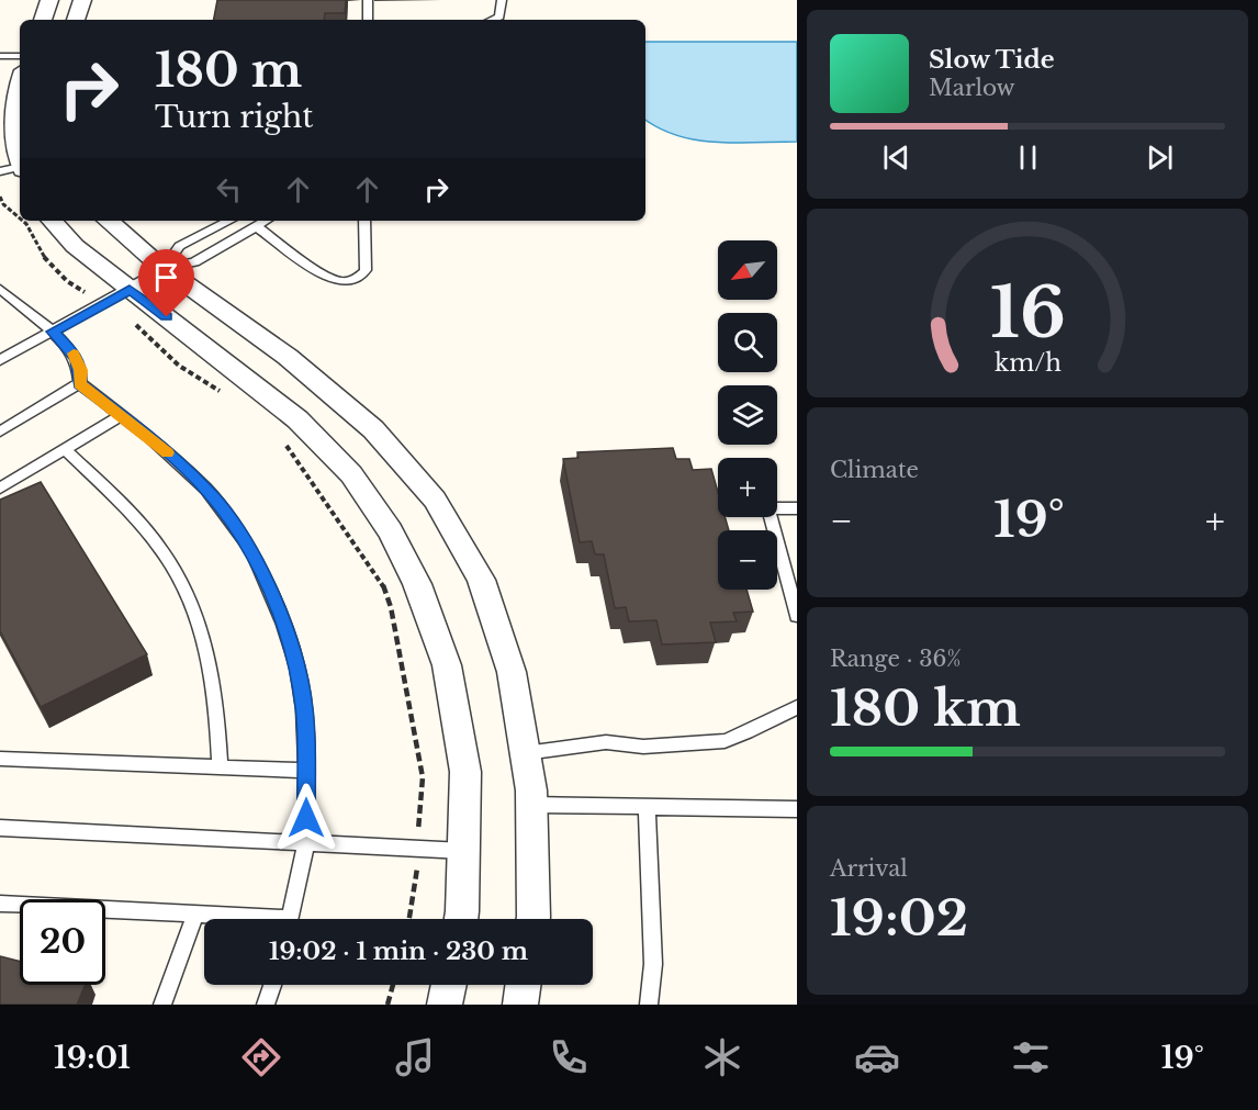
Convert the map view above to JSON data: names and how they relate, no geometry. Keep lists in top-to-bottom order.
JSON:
{
  "north": "bottom left",
  "page": {
    "turn": ["180 m", "Turn right"],
    "song": ["Slow Tide", "Marlow"],
    "map_buttons": ["+", "−"],
    "tile": [
      "Climate",
      ["Range · 36%", "180 km"],
      ["Arrival", "19:02"]
    ],
    "heat": ["−", "19°", "+"],
    "limit": "20",
    "trip": "19:02 · 1 min · 230 m",
    "tabs": ["19:01", "19°"],
    "gauge": ["16", "km/h"]
  }
}
